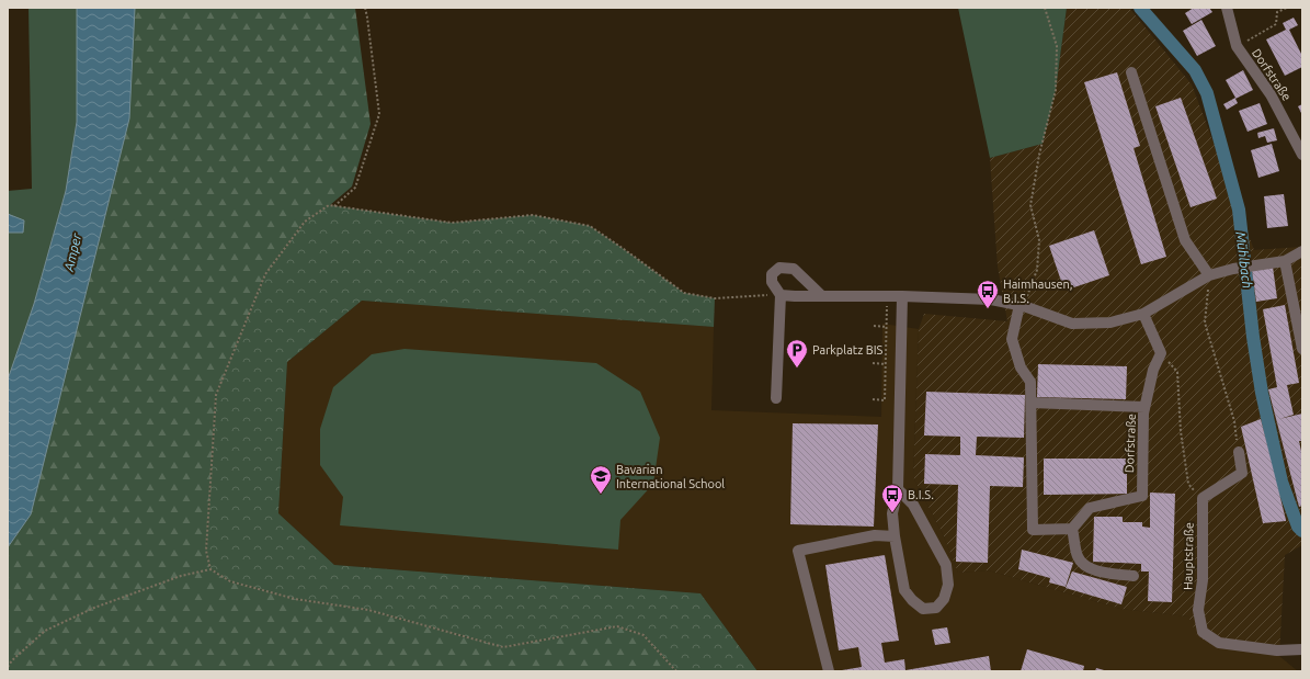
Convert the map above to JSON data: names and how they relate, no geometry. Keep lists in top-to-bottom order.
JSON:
{
  "streets": {
    "street": ["Dorfstraße", "Hauptstraße"]
  },
  "water": ["Amper", "Mühlbach"],
  "places": {
    "bus stop": ["Haimhausen, B.I.S.", "B.I.S."],
    "parking": ["Parkplatz BIS"],
    "school or university": ["Bavarian International School"]
  }
}
